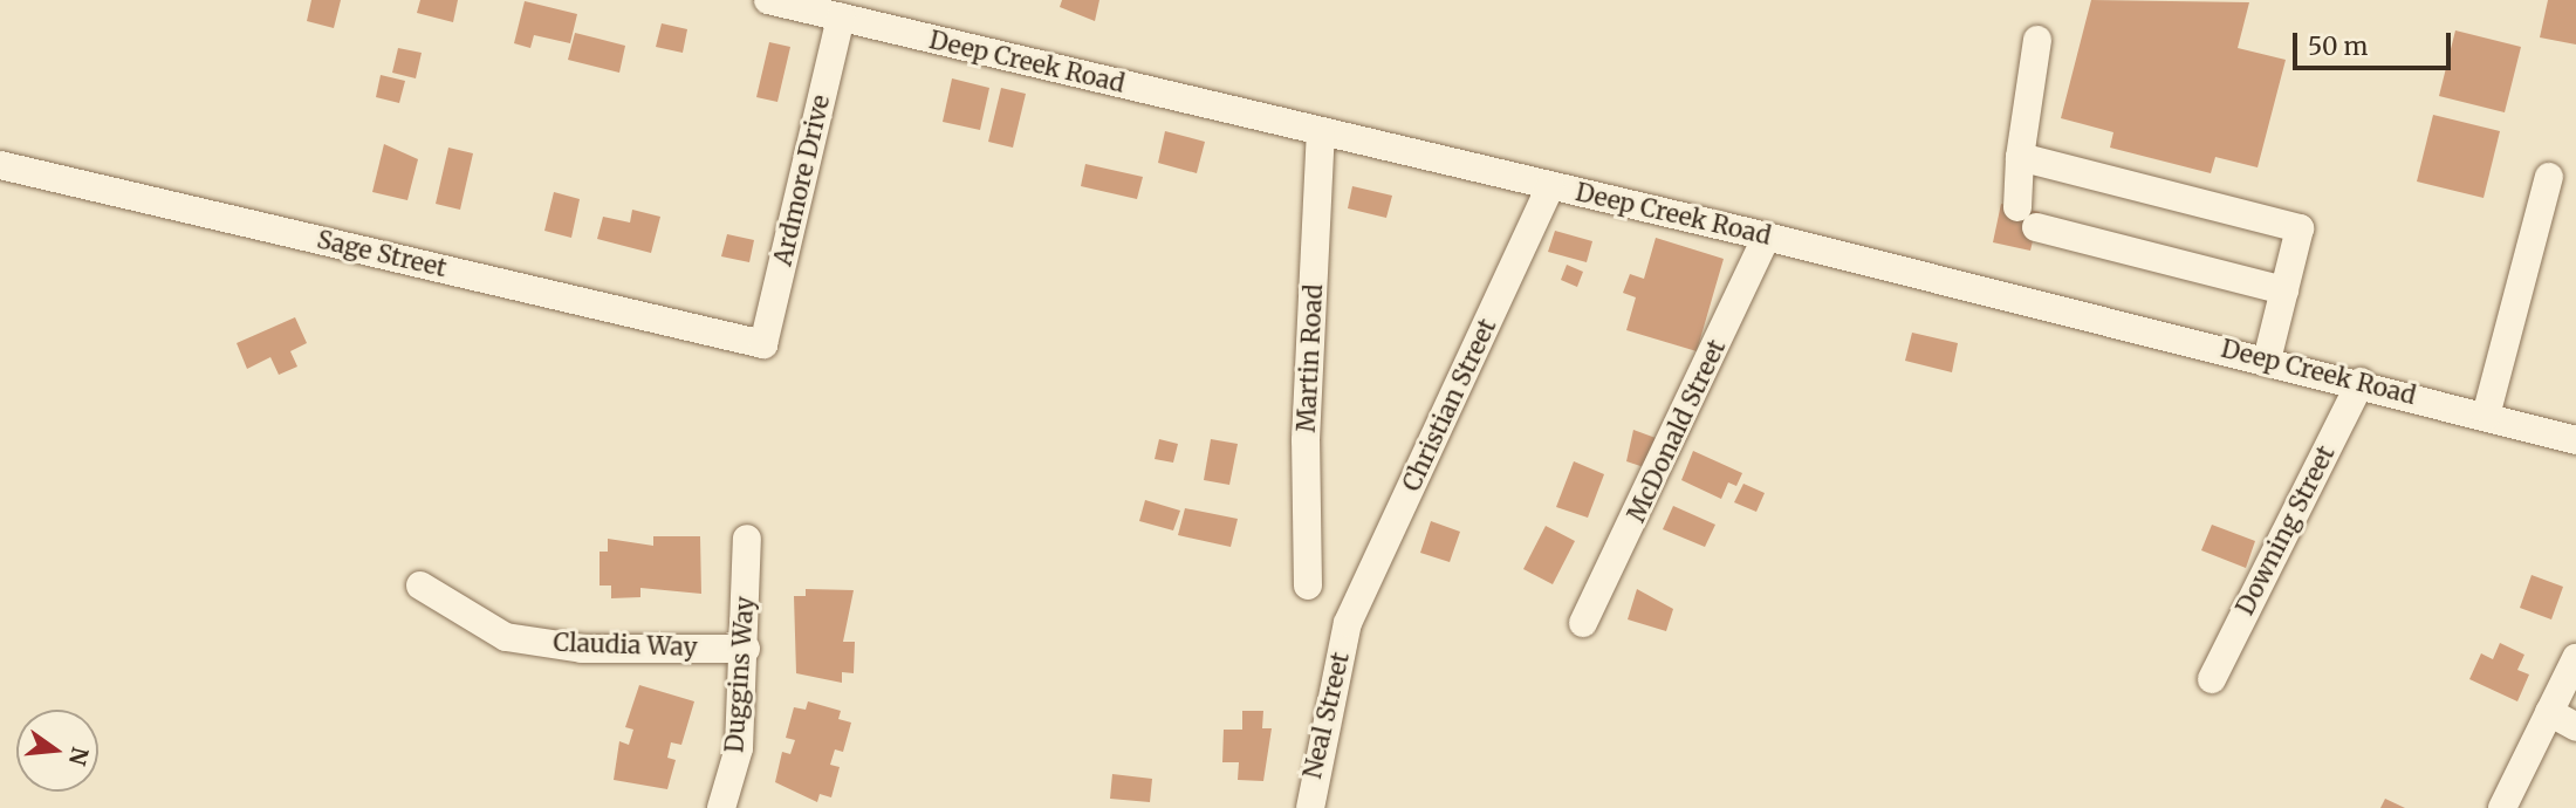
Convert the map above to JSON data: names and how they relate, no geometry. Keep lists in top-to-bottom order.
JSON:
{
  "streets": {
    "street": [
      "Deep Creek Road",
      "Ardmore Drive",
      "Sage Street",
      "Martin Road",
      "Christian Street",
      "McDonald Street",
      "Downing Street",
      "Claudia Way",
      "Duggins Way",
      "Neal Street"
    ]
  },
  "crossings": [
    ["Deep Creek Road", "Ardmore Drive"],
    ["Deep Creek Road", "Martin Road"],
    ["Deep Creek Road", "Christian Street"],
    ["Deep Creek Road", "McDonald Street"],
    ["Deep Creek Road", "Downing Street"],
    ["Ardmore Drive", "Sage Street"],
    ["Christian Street", "Neal Street"],
    ["Claudia Way", "Duggins Way"]
  ],
  "scale_bar": "50 m",
  "north": "right"
}
